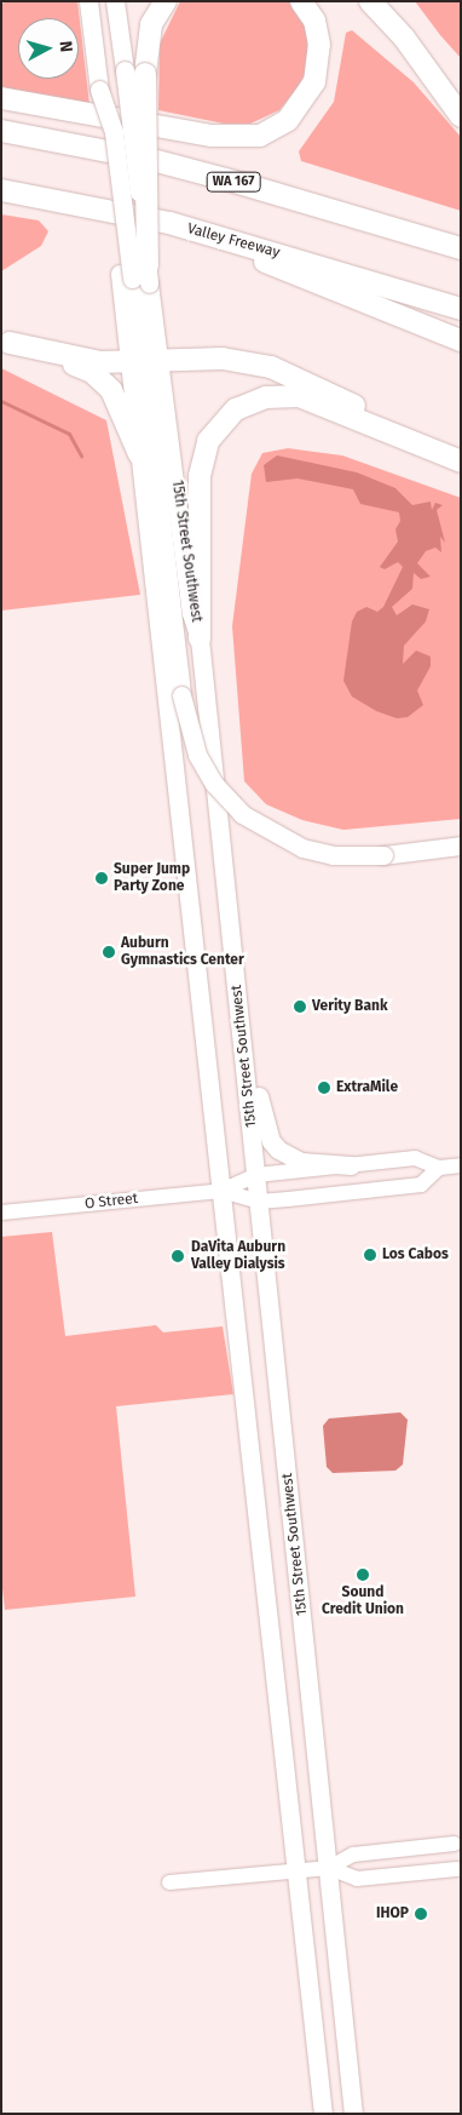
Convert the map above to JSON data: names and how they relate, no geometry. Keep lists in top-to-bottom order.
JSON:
{
  "streets": {
    "highway": ["WA 167", "Valley Freeway"],
    "main road": ["15th Street Southwest"],
    "street": ["O Street"]
  },
  "crossings": [
    ["15th Street Southwest", "O Street"]
  ],
  "places": [
    "Super Jump Party Zone",
    "Auburn Gymnastics Center",
    "Verity Bank",
    "ExtraMile",
    "Los Cabos",
    "DaVita Auburn Valley Dialysis",
    "Sound Credit Union",
    "IHOP"
  ],
  "north": "right"
}
